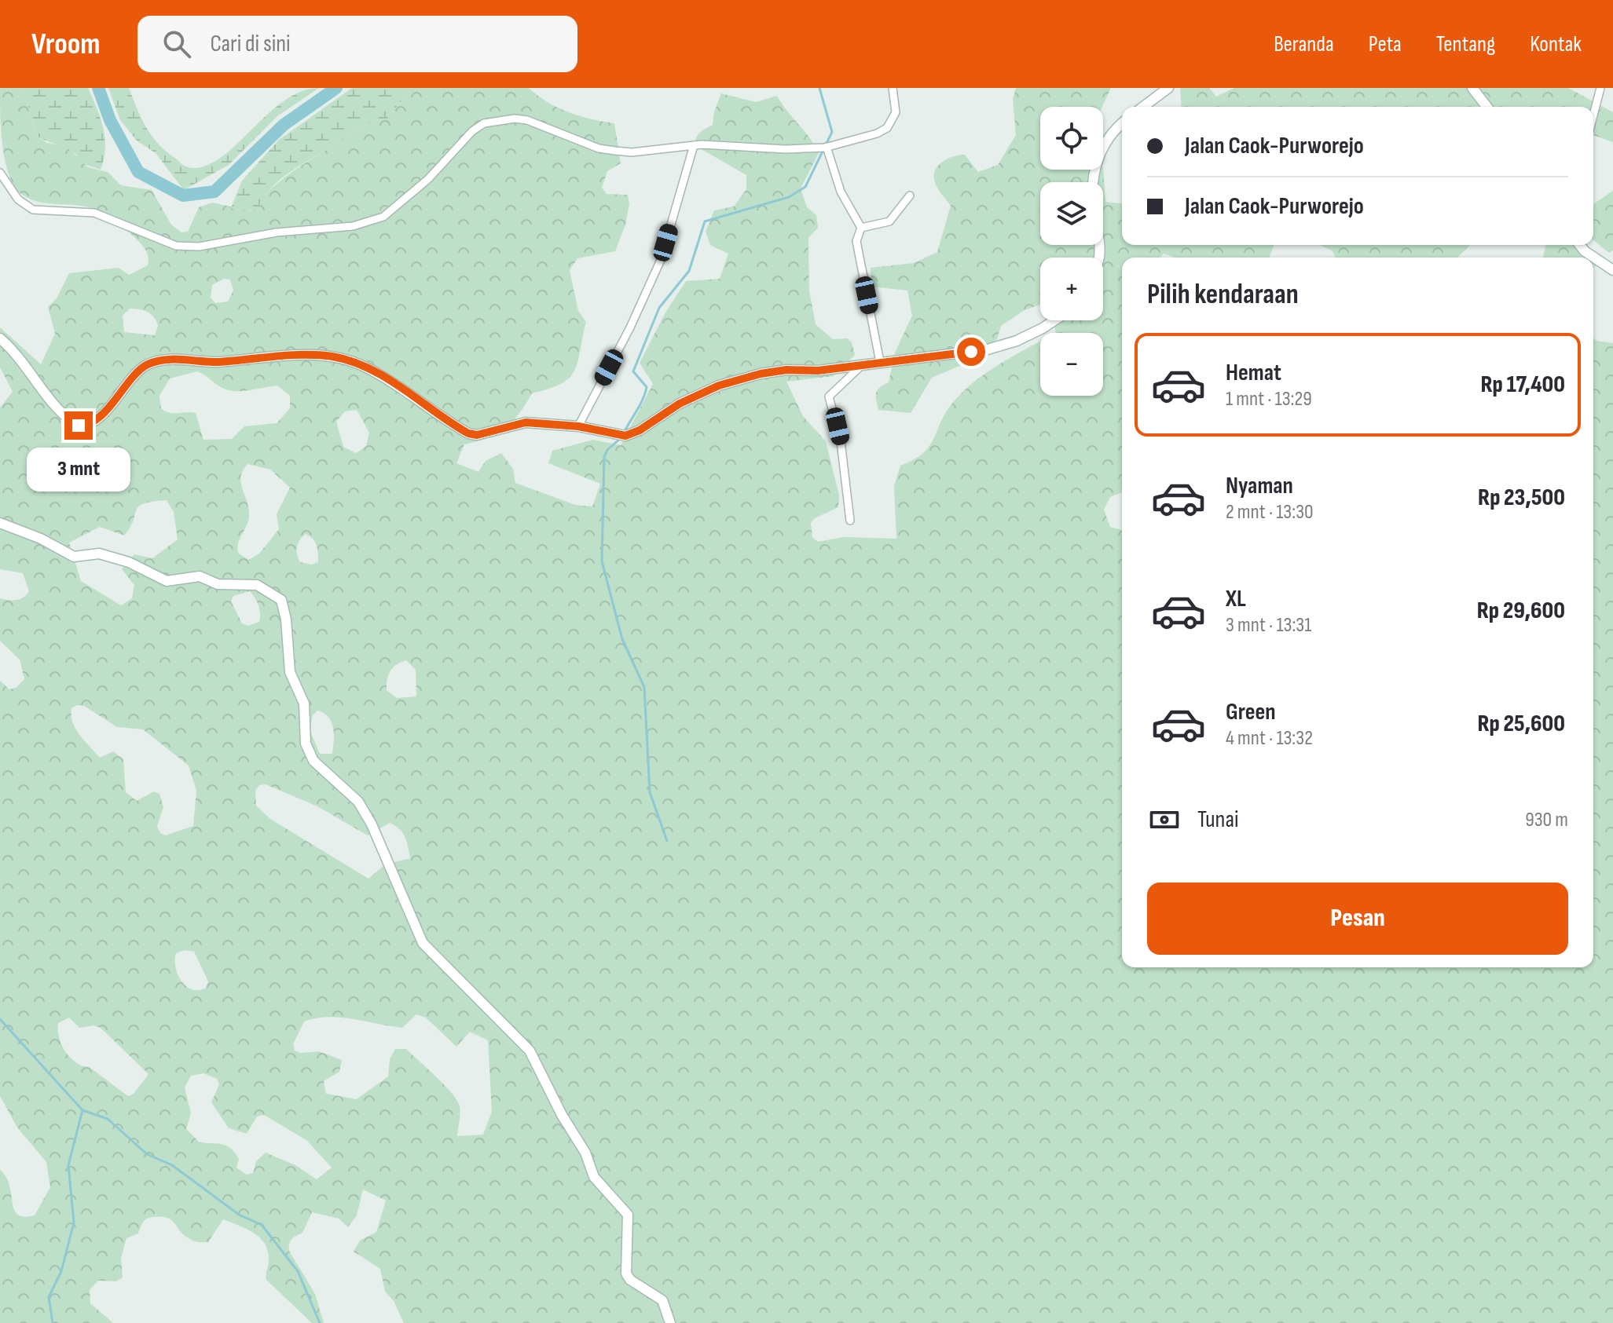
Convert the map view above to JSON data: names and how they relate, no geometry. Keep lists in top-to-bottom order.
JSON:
{
  "page": {
    "header": "Vroom",
    "search": "Cari di sini",
    "nav": [
      "Beranda",
      "Peta",
      "Tentang",
      "Kontak"
    ],
    "map_buttons": ["+", "−"],
    "banner": ["Jalan Caok-Purworejo", "Jalan Caok-Purworejo"],
    "heading": "Pilih kendaraan",
    "list": [
      {
        "name": "Hemat",
        "note": "1 mnt · 13:29",
        "value": "Rp 17,400"
      },
      {
        "name": "Nyaman",
        "note": "2 mnt · 13:30",
        "value": "Rp 23,500"
      },
      {
        "name": "XL",
        "note": "3 mnt · 13:31",
        "value": "Rp 29,600"
      },
      {
        "name": "Green",
        "note": "4 mnt · 13:32",
        "value": "Rp 25,600"
      }
    ],
    "bubble": "3 mnt",
    "pay": ["Tunai", "930 m"],
    "buttons": "Pesan"
  }
}
